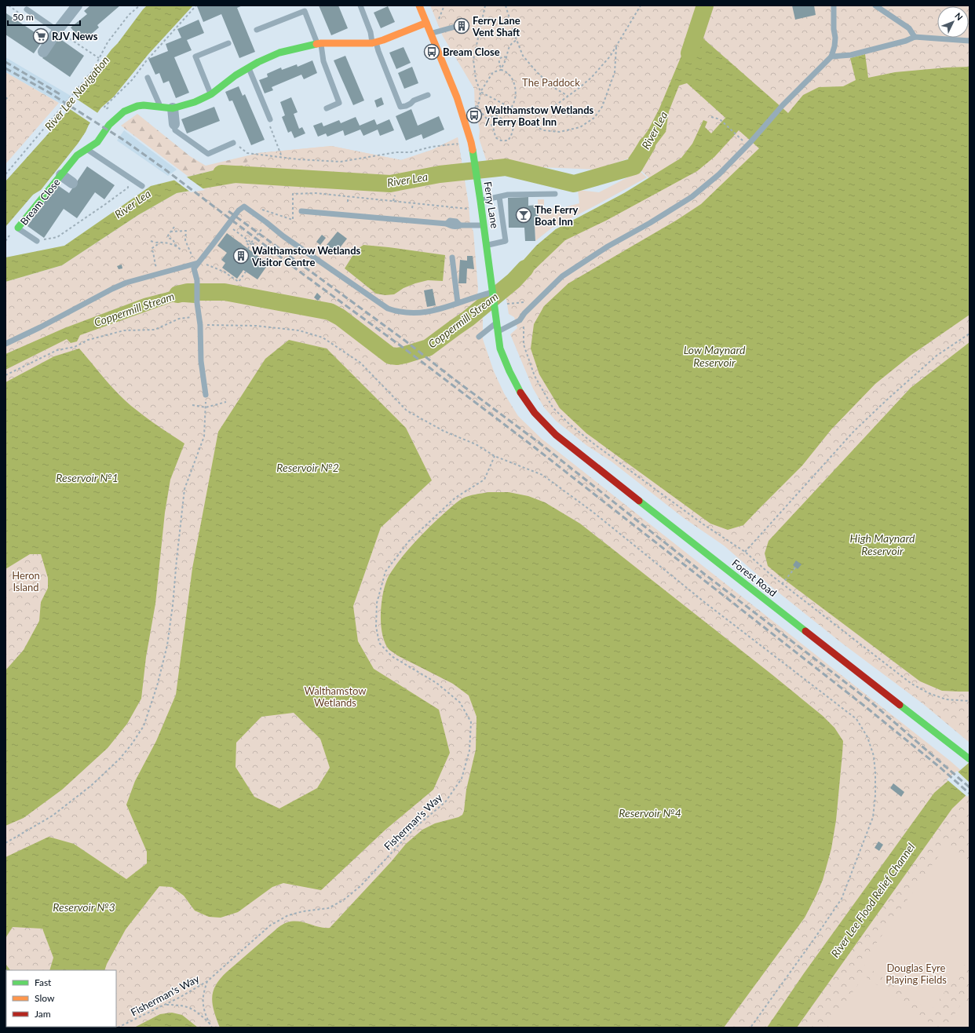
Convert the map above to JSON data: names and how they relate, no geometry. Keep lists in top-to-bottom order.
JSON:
{
  "streets": {
    "main road": ["Bream Close", "Ferry Lane", "Forest Road"],
    "path": ["Fisherman's Way"]
  },
  "crossings": [
    ["Bream Close", "Ferry Lane"],
    ["Ferry Lane", "Forest Road"]
  ],
  "water": [
    "River Lee Navigation",
    "River Lea",
    "Coppermill Stream",
    "Low Maynard Reservoir",
    "Reservoir №2",
    "Reservoir №1",
    "High Maynard Reservoir",
    "Reservoir №4",
    "River Lee Flood Relief Channel",
    "Reservoir №3"
  ],
  "parks": [
    "The Paddock",
    "Heron Island",
    "Walthamstow Wetlands",
    "Douglas Eyre Playing Fields"
  ],
  "places": {
    "building": ["Ferry Lane Vent Shaft", "Walthamstow Wetlands Visitor Centre"],
    "supermarket": ["RJV News"],
    "bus stop": ["Bream Close", "Walthamstow Wetlands / Ferry Boat Inn"],
    "bar": ["The Ferry Boat Inn"]
  },
  "legend": ["Fast", "Slow", "Jam"],
  "scale_bar": "50 m",
  "north": "top right"
}
